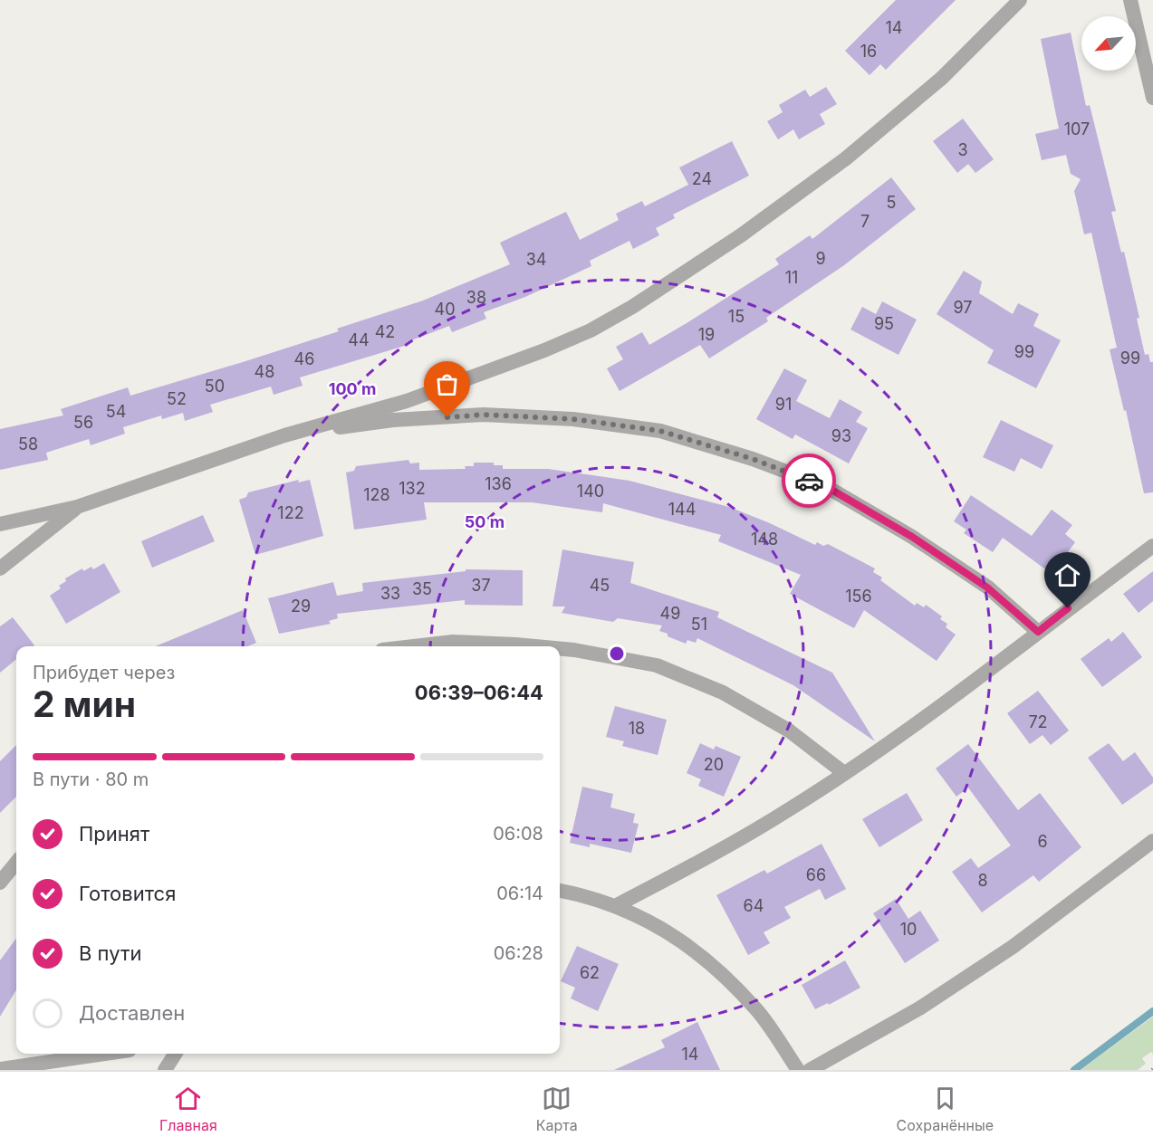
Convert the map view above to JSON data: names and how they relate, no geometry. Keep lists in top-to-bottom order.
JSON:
{
  "house_numbers": [
    "14",
    "16",
    "107",
    "3",
    "24",
    "5",
    "7",
    "9",
    "34",
    "11",
    "38",
    "97",
    "40",
    "15",
    "95",
    "42",
    "19",
    "44",
    "99",
    "99",
    "46",
    "48",
    "50",
    "52",
    "91",
    "54",
    "56",
    "93",
    "58",
    "136",
    "132",
    "140",
    "128",
    "144",
    "122",
    "148",
    "37",
    "45",
    "35",
    "33",
    "156",
    "29",
    "49",
    "51",
    "72",
    "18",
    "20",
    "6",
    "66",
    "8",
    "64",
    "10",
    "62",
    "14"
  ],
  "north": "bottom left",
  "page": {
    "heading": ["2 мин", "Прибудет через", "06:39–06:44"],
    "bar": "В пути · 80 m",
    "list": [
      ["Принят", "06:08"],
      ["Готовится", "06:14"],
      ["В пути", "06:28"],
      "Доставлен"
    ],
    "tabs": ["Главная", "Карта", "Сохранённые"]
  },
  "rings": ["100 m", "50 m"]
}
